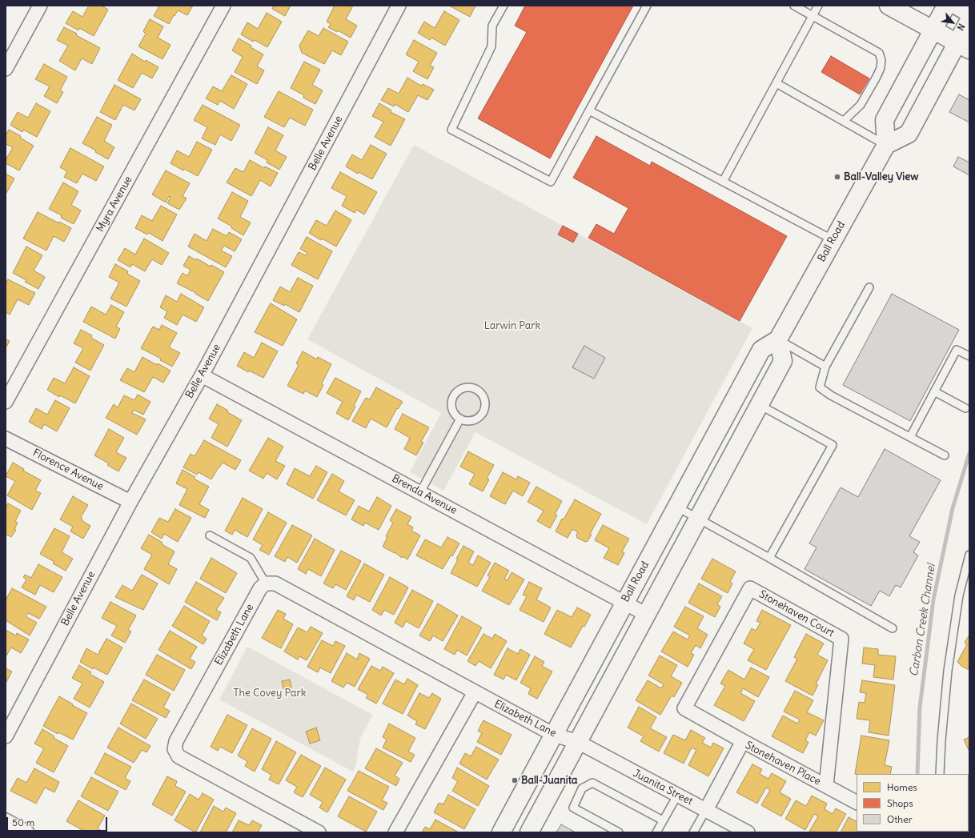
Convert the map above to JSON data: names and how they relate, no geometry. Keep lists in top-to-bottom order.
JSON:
{
  "streets": {
    "main road": ["Ball Road"],
    "street": [
      "Belle Avenue",
      "Myra Avenue",
      "Florence Avenue",
      "Brenda Avenue",
      "Stonehaven Court",
      "Elizabeth Lane",
      "Stonehaven Place",
      "Juanita Street"
    ]
  },
  "crossings": [
    ["Belle Avenue", "Florence Avenue"],
    ["Belle Avenue", "Brenda Avenue"],
    ["Ball Road", "Brenda Avenue"],
    ["Ball Road", "Elizabeth Lane"],
    ["Stonehaven Court", "Stonehaven Place"],
    ["Elizabeth Lane", "Juanita Street"],
    ["Stonehaven Place", "Juanita Street"]
  ],
  "water": ["Carbon Creek Channel"],
  "parks": ["Larwin Park", "The Covey Park"],
  "places": ["Ball-Valley View", "Ball-Juanita"],
  "legend": ["Homes", "Shops", "Other"],
  "scale_bar": "50 m",
  "north": "bottom right"
}
